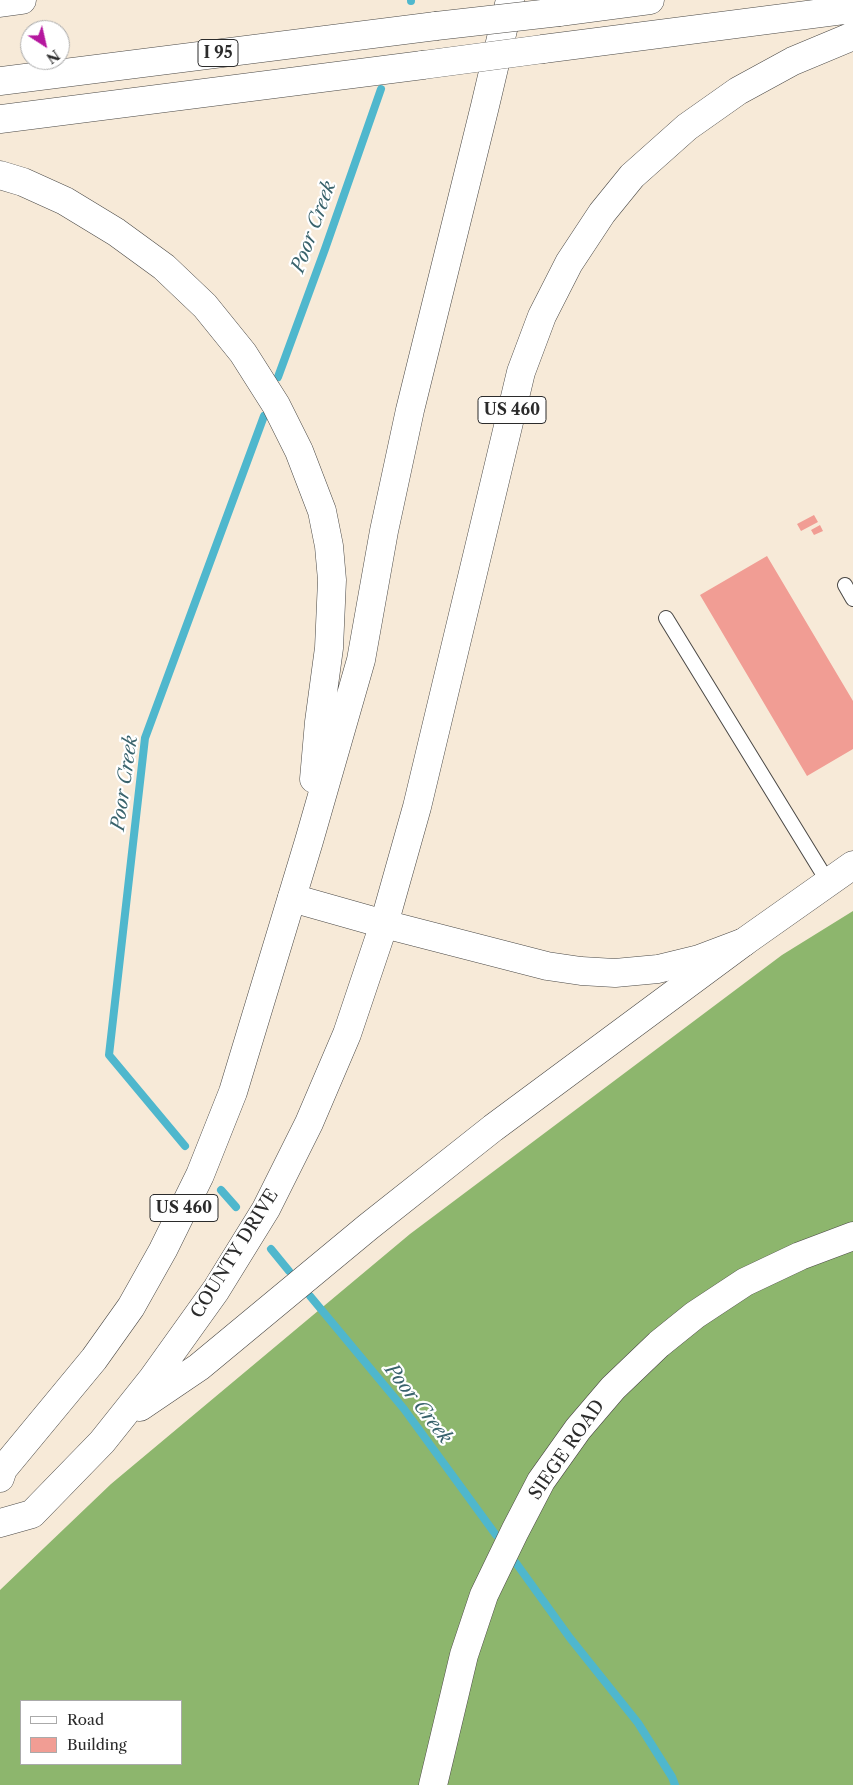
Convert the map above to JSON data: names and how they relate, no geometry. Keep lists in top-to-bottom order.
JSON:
{
  "streets": {
    "main road": [
      "I 95",
      "US 460",
      "COUNTY DRIVE",
      "SIEGE ROAD"
    ]
  },
  "crossings": [
    ["US 460", "COUNTY DRIVE"]
  ],
  "water": ["Poor Creek"],
  "legend": ["Road", "Building"],
  "north": "bottom right"
}
